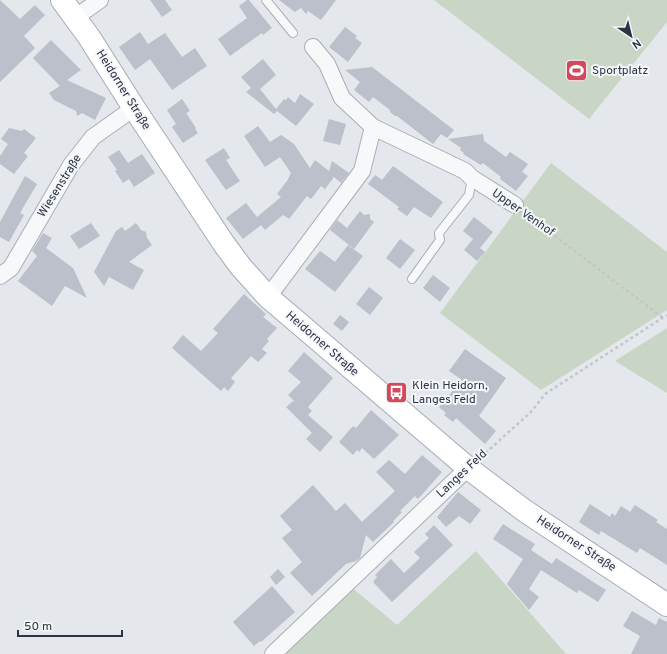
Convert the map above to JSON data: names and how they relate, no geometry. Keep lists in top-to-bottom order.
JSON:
{
  "streets": {
    "main road": ["Heidorner Straße"],
    "street": ["Wiesenstraße", "Upper Venhof", "Langes Feld"]
  },
  "crossings": [
    ["Heidorner Straße", "Wiesenstraße"],
    ["Heidorner Straße", "Langes Feld"],
    ["Upper Venhof", "Langes Feld"]
  ],
  "places": {
    "sports": ["Sportplatz"],
    "bus stop": ["Klein Heidorn, Langes Feld"]
  },
  "scale_bar": "50 m",
  "north": "bottom right"
}
